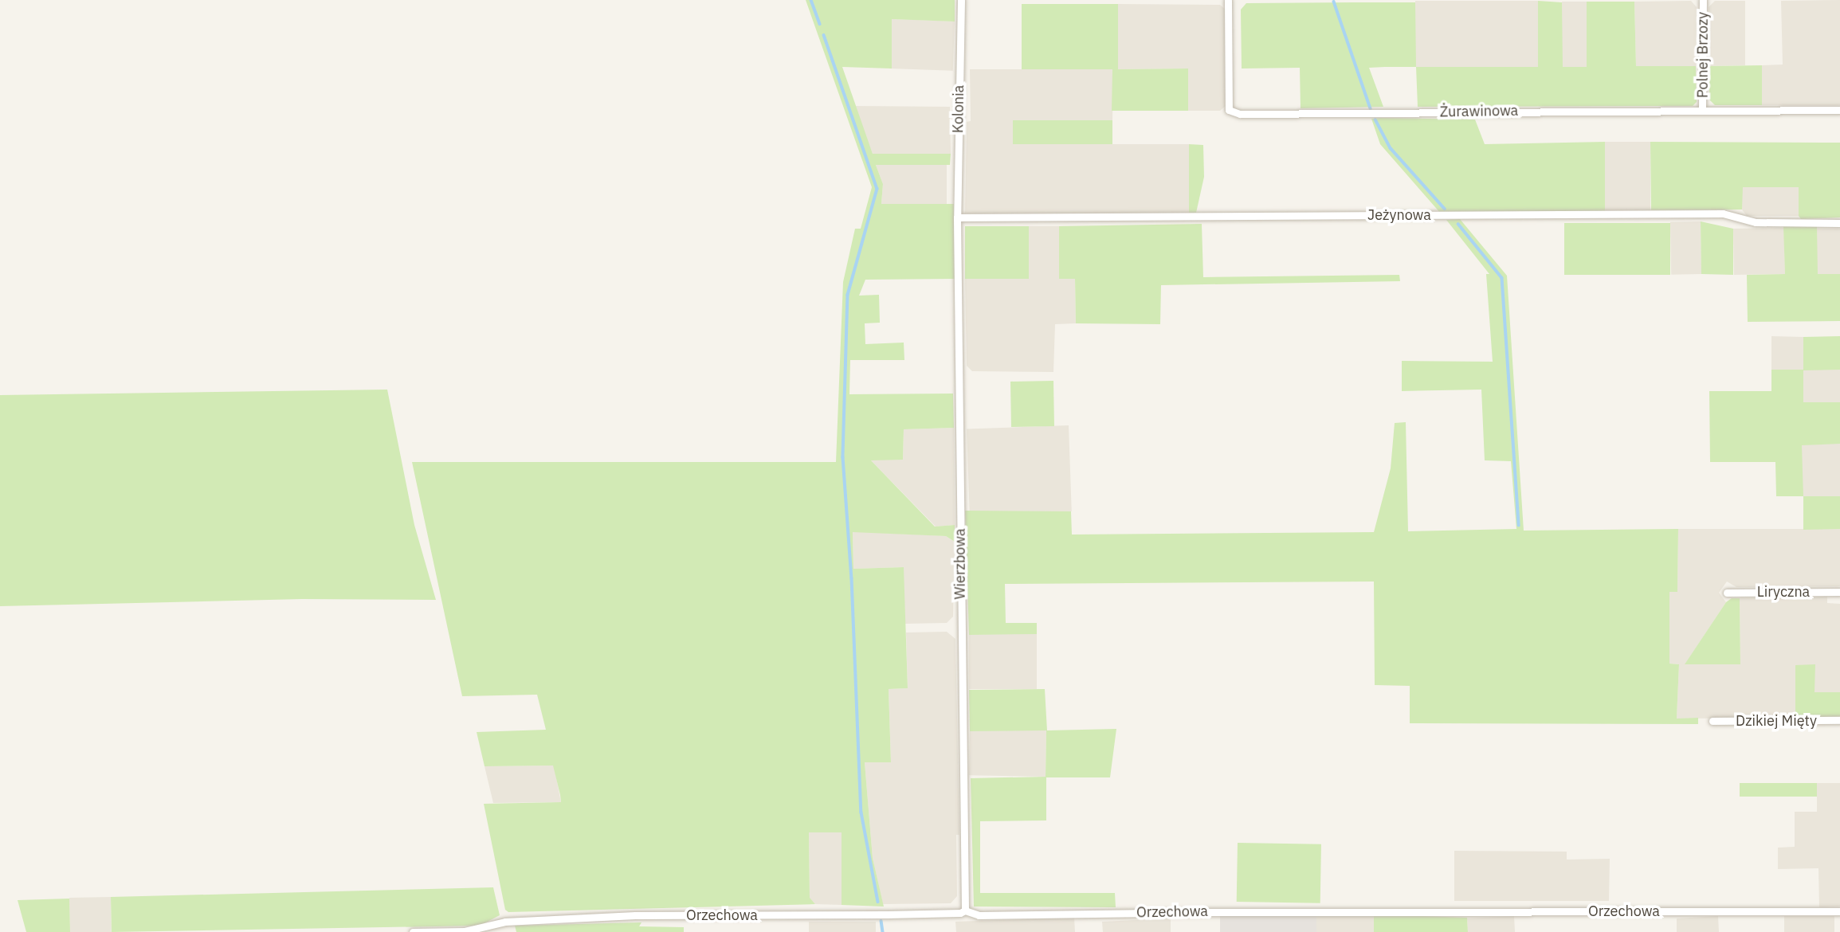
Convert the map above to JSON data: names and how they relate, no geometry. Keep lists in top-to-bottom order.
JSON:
{
  "streets": {
    "street": [
      "Polnej Brzozy",
      "Kolonia",
      "Żurawinowa",
      "Jeżynowa",
      "Wierzbowa",
      "Liryczna",
      "Dzikiej Mięty",
      "Orzechowa"
    ]
  },
  "crossings": [
    ["Polnej Brzozy", "Żurawinowa"],
    ["Kolonia", "Jeżynowa"],
    ["Kolonia", "Wierzbowa"],
    ["Jeżynowa", "Wierzbowa"],
    ["Wierzbowa", "Orzechowa"]
  ]
}
